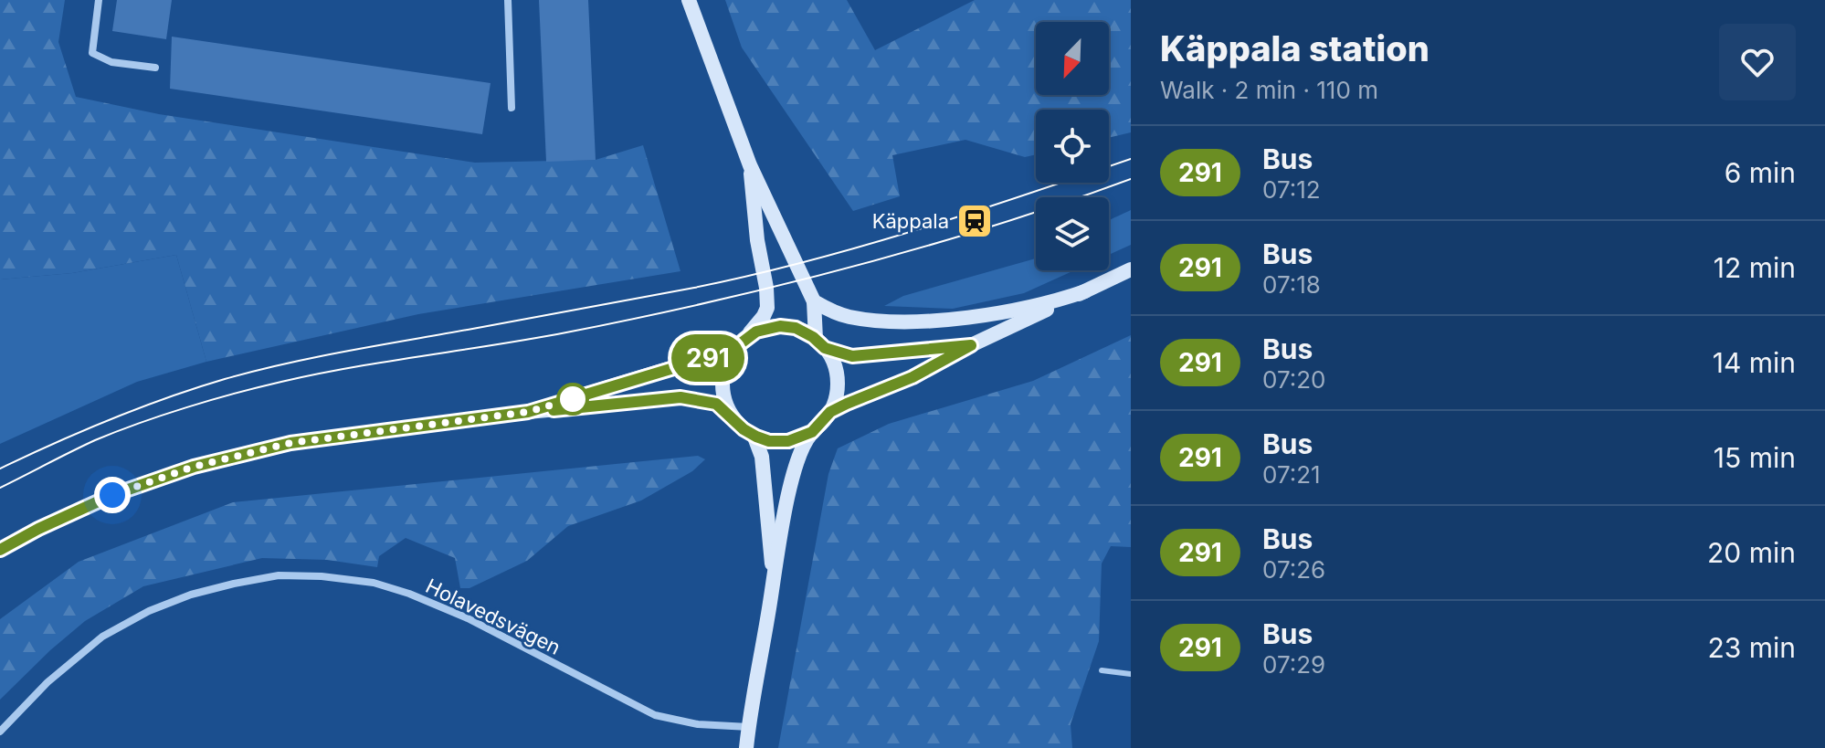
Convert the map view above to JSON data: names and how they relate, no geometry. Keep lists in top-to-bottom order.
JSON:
{
  "streets": {
    "street": ["Holavedsvägen"]
  },
  "places": {
    "station": ["Käppala"]
  },
  "lines": ["bus line 291"],
  "north": "bottom left",
  "page": {
    "on_map": "291",
    "heading": ["Käppala station", "Walk · 2 min · 110 m"],
    "list": [
      {
        "mark": "291",
        "name": "Bus",
        "note": "07:12",
        "value": "6 min"
      },
      {
        "mark": "291",
        "name": "Bus",
        "note": "07:18",
        "value": "12 min"
      },
      {
        "mark": "291",
        "name": "Bus",
        "note": "07:20",
        "value": "14 min"
      },
      {
        "mark": "291",
        "name": "Bus",
        "note": "07:21",
        "value": "15 min"
      },
      {
        "mark": "291",
        "name": "Bus",
        "note": "07:26",
        "value": "20 min"
      },
      {
        "mark": "291",
        "name": "Bus",
        "note": "07:29",
        "value": "23 min"
      }
    ]
  }
}
